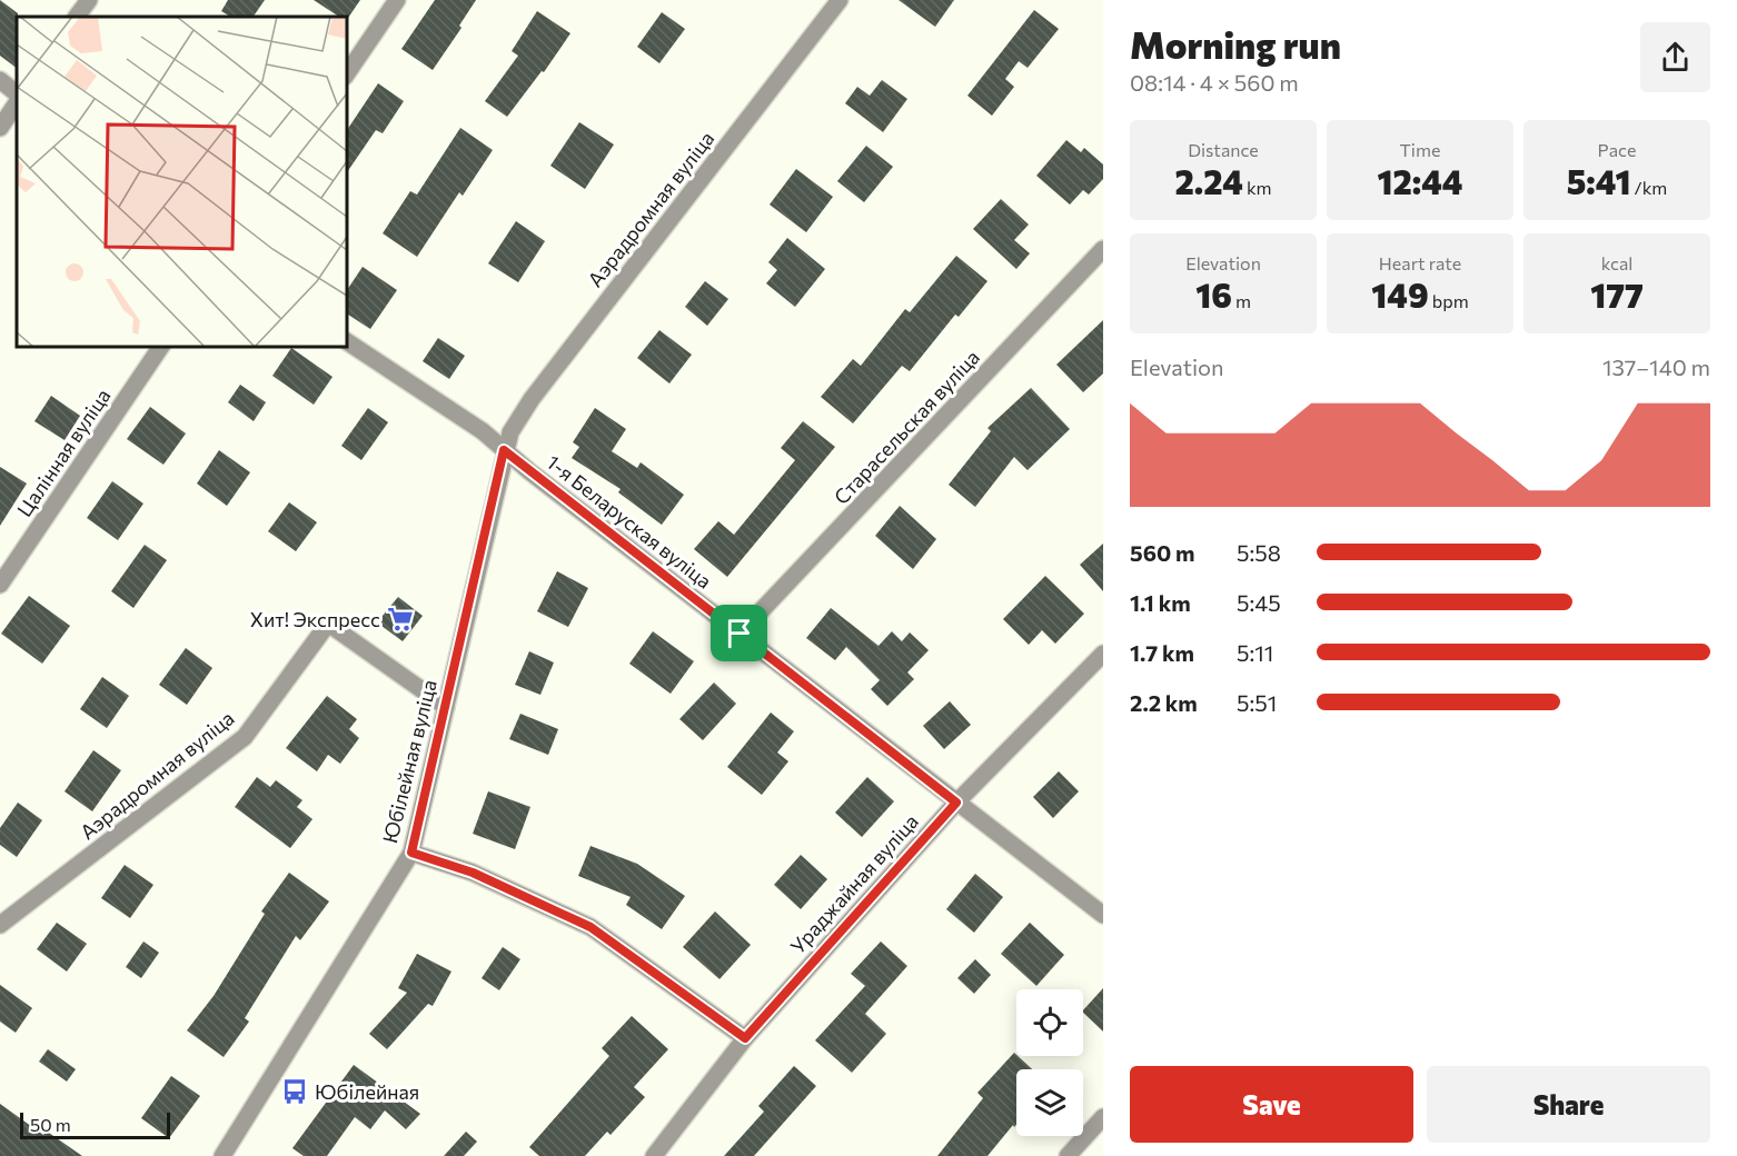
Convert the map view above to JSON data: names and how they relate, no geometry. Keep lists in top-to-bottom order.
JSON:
{
  "streets": {
    "street": [
      "Аэрадромная вуліца",
      "Старасельская вуліца",
      "Цалінная вуліца",
      "1-я Беларуская вуліца",
      "Юбілейная вуліца",
      "Ураджайная вуліца"
    ]
  },
  "crossings": [
    ["Аэрадромная вуліца", "1-я Беларуская вуліца"],
    ["Аэрадромная вуліца", "Юбілейная вуліца"],
    ["Старасельская вуліца", "1-я Беларуская вуліца"],
    ["1-я Беларуская вуліца", "Юбілейная вуліца"],
    ["1-я Беларуская вуліца", "Ураджайная вуліца"]
  ],
  "places": {
    "supermarket": ["Хит! Экспресс"],
    "bus stop": ["Юбілейная"]
  },
  "scale_bar": "50 m",
  "page": {
    "heading": ["Morning run", "08:14 · 4 × 560 m"],
    "stats": [
      ["Distance", "2.24 km"],
      ["Time", "12:44"],
      ["Pace", "5:41 /km"],
      ["Elevation", "16 m"],
      ["Heart rate", "149 bpm"],
      ["kcal", "177"]
    ],
    "chart": ["Elevation", "137–140 m"],
    "list": [
      {
        "name": "560 m",
        "note": "5:58"
      },
      {
        "name": "1.1 km",
        "note": "5:45"
      },
      {
        "name": "1.7 km",
        "note": "5:11"
      },
      {
        "name": "2.2 km",
        "note": "5:51"
      }
    ],
    "buttons": ["Save", "Share"],
    "scale": "50 m"
  }
}
